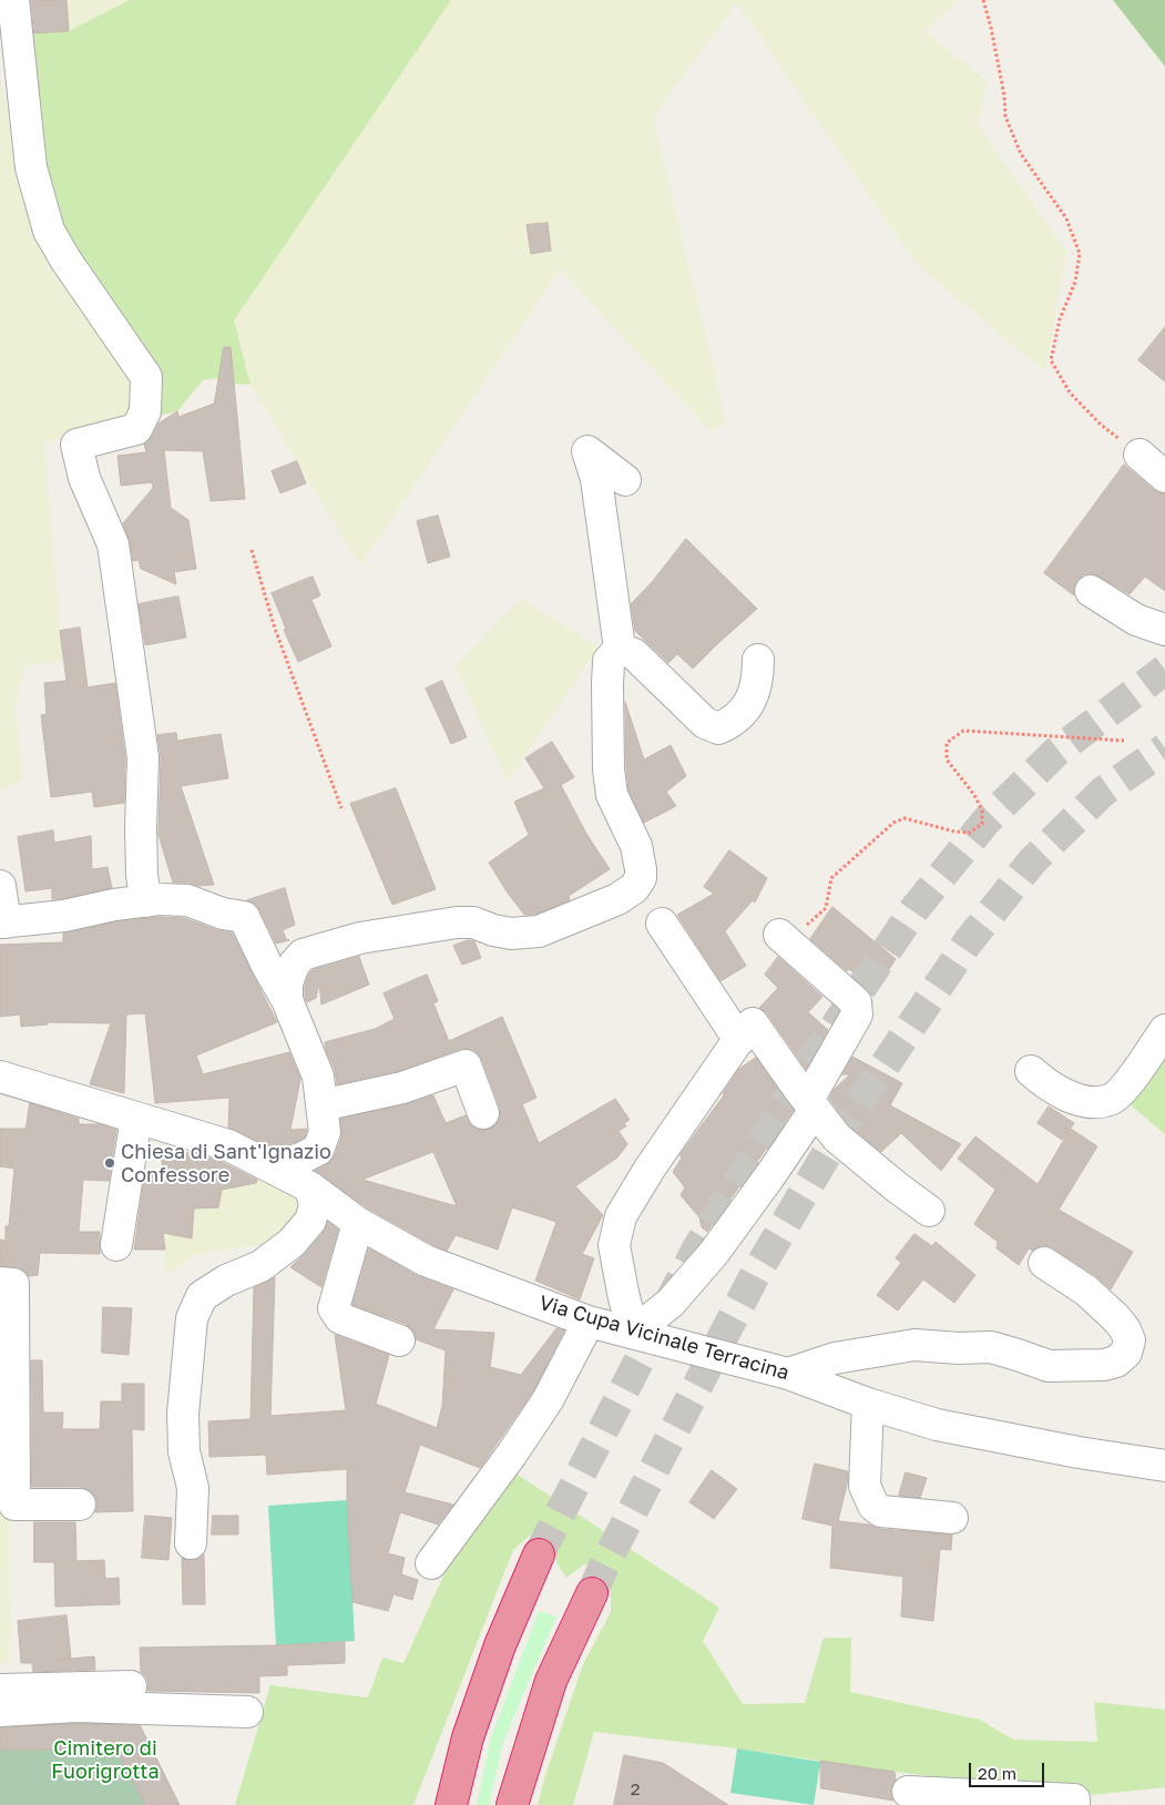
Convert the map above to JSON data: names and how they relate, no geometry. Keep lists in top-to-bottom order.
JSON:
{
  "streets": {
    "street": ["Via Cupa Vicinale Terracina"]
  },
  "parks": ["Cimitero di Fuorigrotta"],
  "places": ["Chiesa di Sant'Ignazio Confessore"],
  "house_numbers": ["2"],
  "scale_bar": "20 m"
}
